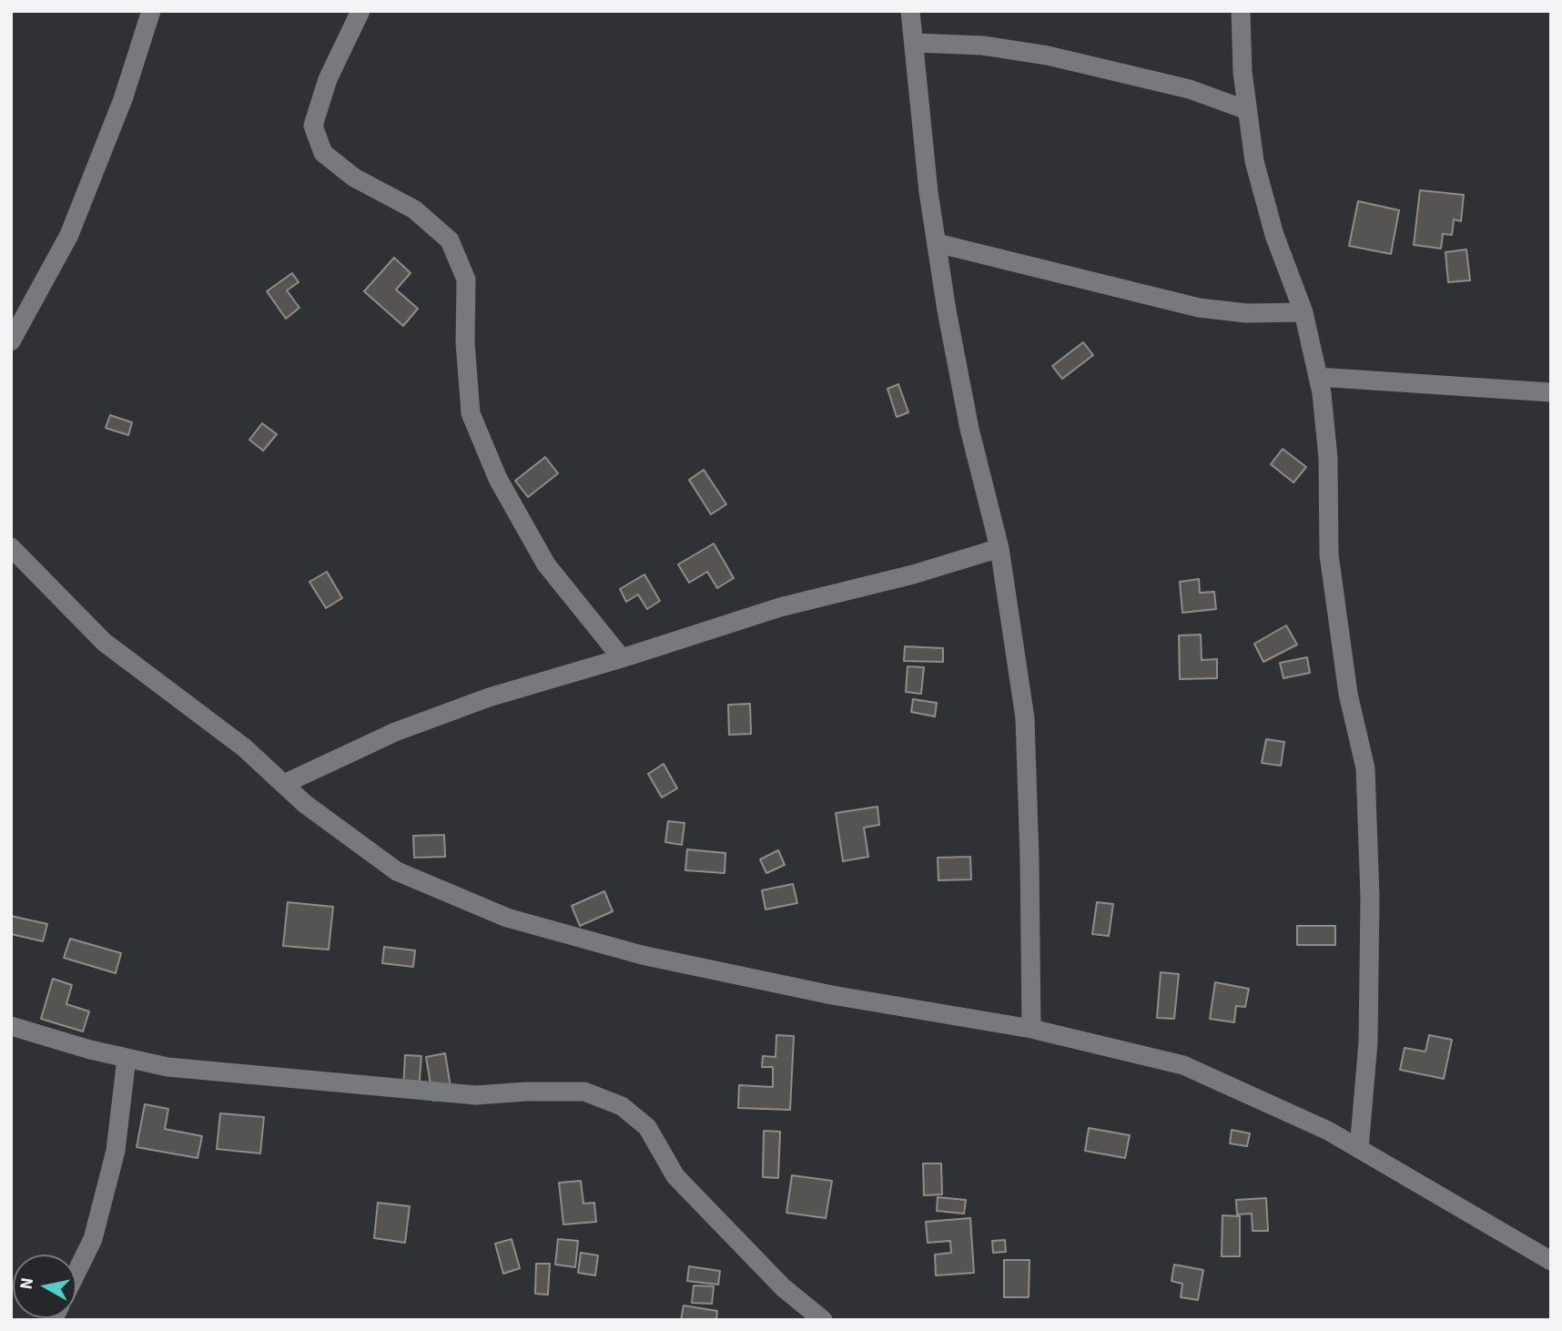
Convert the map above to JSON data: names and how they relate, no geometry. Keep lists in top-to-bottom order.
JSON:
{
  "north": "left"
}
